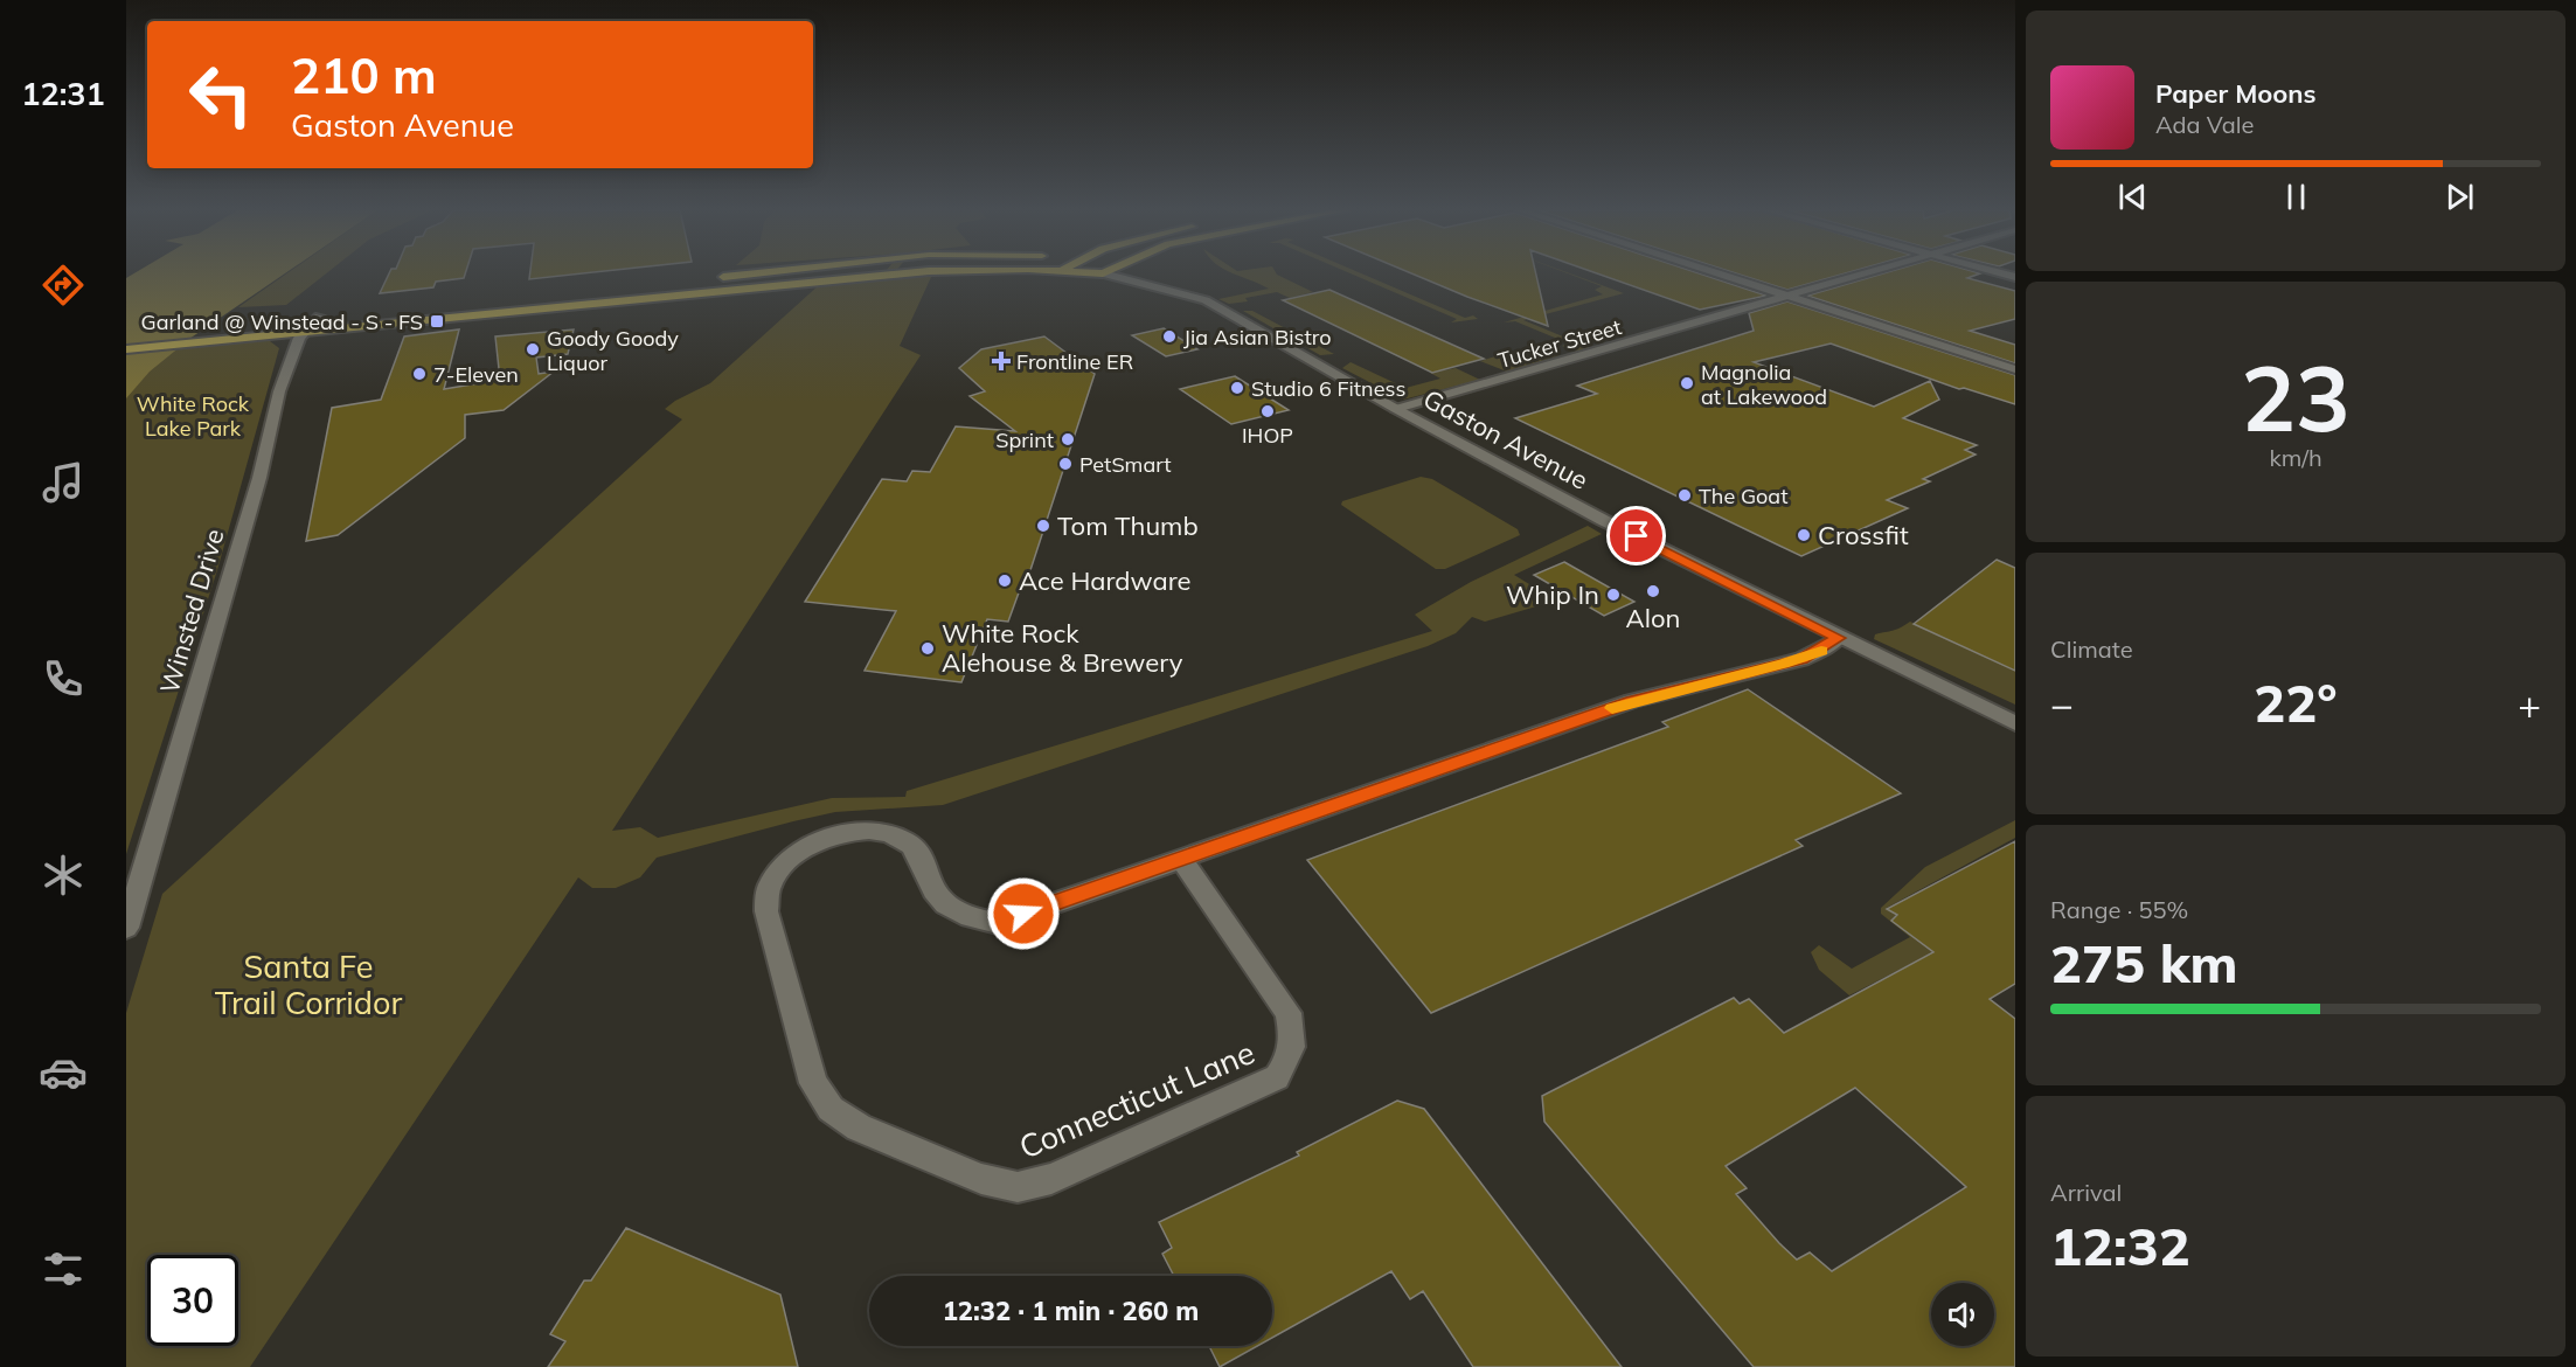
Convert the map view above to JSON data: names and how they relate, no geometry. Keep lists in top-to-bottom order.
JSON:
{
  "streets": {
    "street": [
      "Tucker Street",
      "Gaston Avenue",
      "Winsted Drive",
      "Connecticut Lane"
    ]
  },
  "crossings": [
    ["Tucker Street", "Gaston Avenue"],
    ["Gaston Avenue", "Connecticut Lane"]
  ],
  "parks": ["White Rock Lake Park", "Santa Fe Trail Corridor"],
  "places": {
    "transit": ["Garland @ Winstead - S - FS"],
    "other": [
      "Jia Asian Bistro",
      "Goody Goody Liquor",
      "7-Eleven",
      "Magnolia at Lakewood",
      "Studio 6 Fitness",
      "IHOP",
      "Sprint",
      "PetSmart",
      "The Goat",
      "Tom Thumb",
      "Crossfit",
      "Ace Hardware",
      "Alon",
      "Whip In",
      "White Rock Alehouse & Brewery"
    ],
    "health": ["Frontline ER"]
  },
  "page": {
    "tabs": "12:31",
    "turn": ["210 m", "Gaston Avenue"],
    "song": ["Paper Moons", "Ada Vale"],
    "tile": [
      ["23", "km/h"],
      "Climate",
      ["Range · 55%", "275 km"],
      ["Arrival", "12:32"]
    ],
    "heat": ["−", "22°", "+"],
    "limit": "30",
    "trip": "12:32 · 1 min · 260 m"
  }
}
